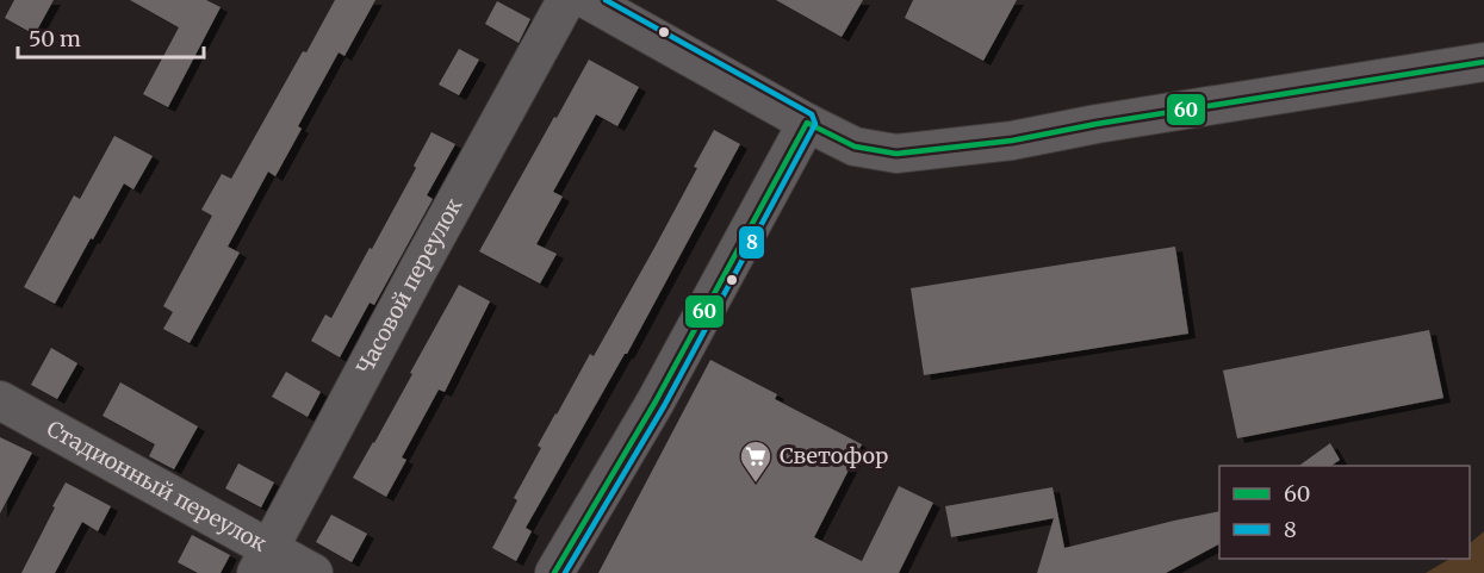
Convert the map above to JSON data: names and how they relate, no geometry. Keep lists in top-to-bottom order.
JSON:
{
  "streets": {
    "street": ["Часовой переулок", "Стадионный переулок"]
  },
  "crossings": [
    ["Часовой переулок", "Стадионный переулок"]
  ],
  "places": {
    "supermarket": ["Светофор"]
  },
  "lines": ["transit line 8", "transit line 60"],
  "legend": ["60", "8"],
  "scale_bar": "50 m"
}
